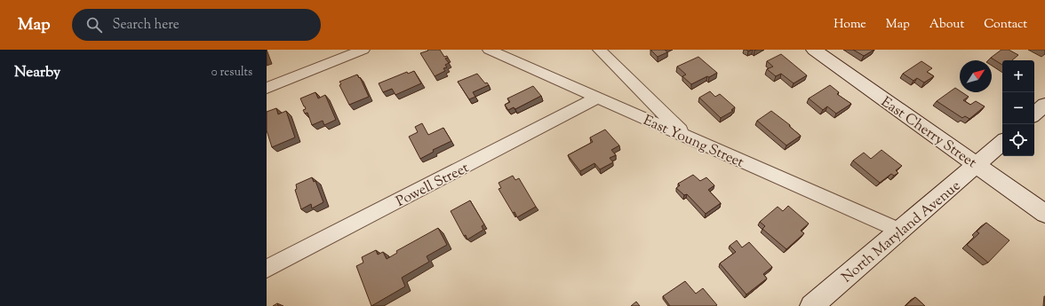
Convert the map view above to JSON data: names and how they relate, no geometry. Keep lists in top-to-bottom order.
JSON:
{
  "streets": {
    "street": [
      "East Cherry Street",
      "East Young Street",
      "Powell Street",
      "North Maryland Avenue"
    ]
  },
  "crossings": [
    ["East Cherry Street", "North Maryland Avenue"],
    ["East Young Street", "Powell Street"],
    ["East Young Street", "North Maryland Avenue"]
  ],
  "north": "top right",
  "page": {
    "header": "Map",
    "search": "Search here",
    "nav": [
      "Home",
      "Map",
      "About",
      "Contact"
    ],
    "heading": ["Nearby", "0 results"],
    "map_buttons": ["+", "−"]
  }
}
